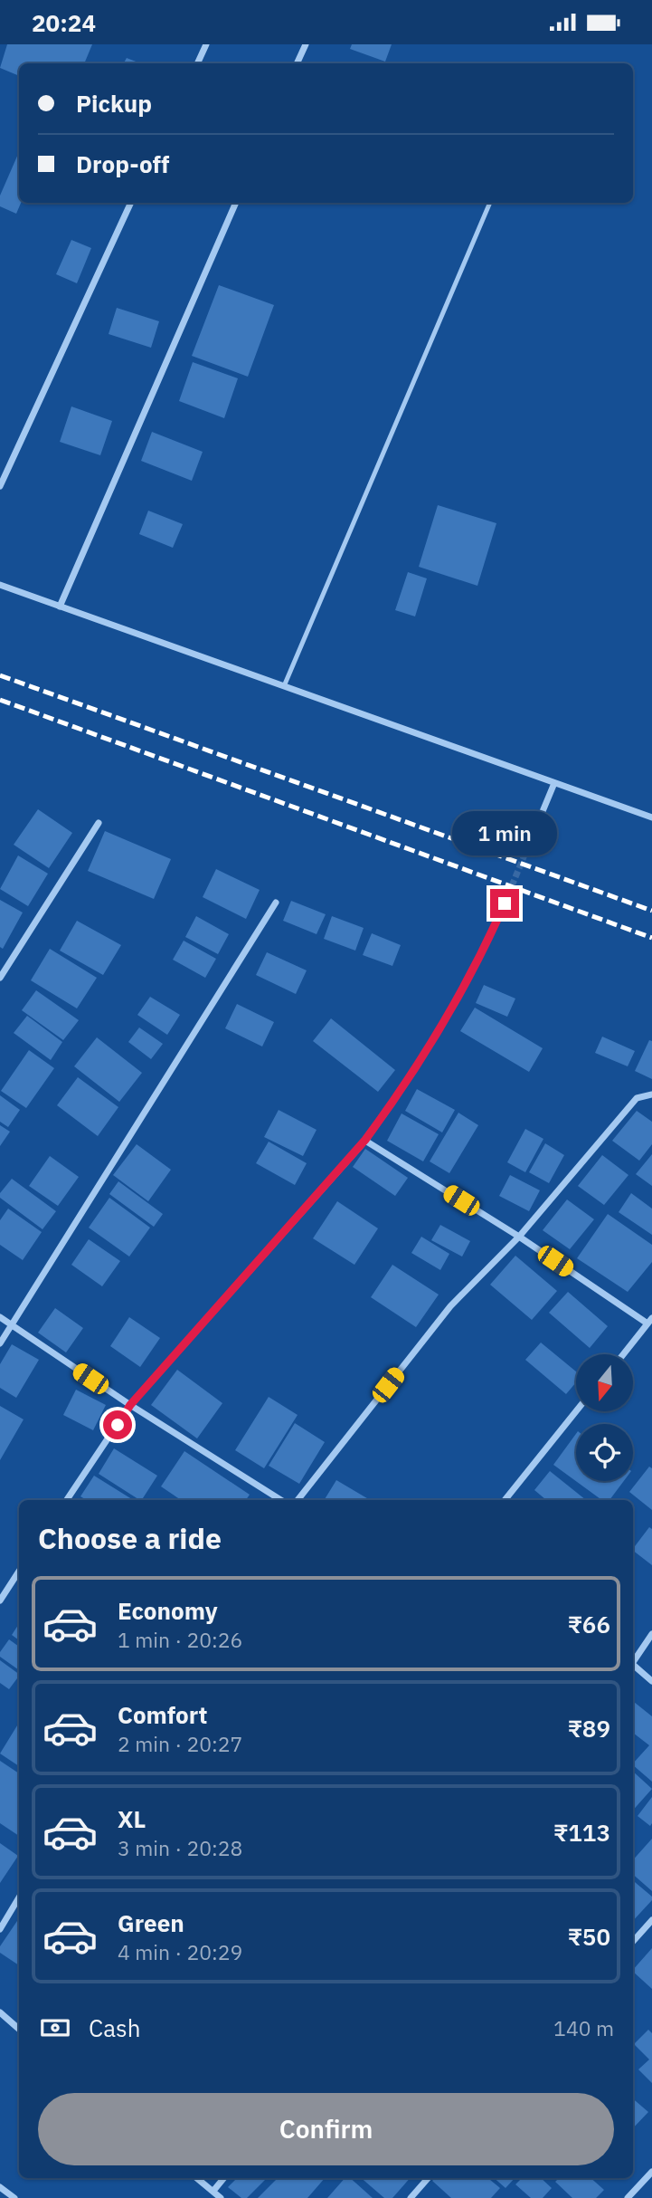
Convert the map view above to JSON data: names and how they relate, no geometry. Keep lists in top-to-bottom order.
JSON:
{
  "north": "bottom",
  "page": {
    "status": "20:24",
    "banner": ["Pickup", "Drop-off"],
    "bubble": "1 min",
    "heading": "Choose a ride",
    "list": [
      {
        "name": "Economy",
        "note": "1 min · 20:26",
        "value": "₹66"
      },
      {
        "name": "Comfort",
        "note": "2 min · 20:27",
        "value": "₹89"
      },
      {
        "name": "XL",
        "note": "3 min · 20:28",
        "value": "₹113"
      },
      {
        "name": "Green",
        "note": "4 min · 20:29",
        "value": "₹50"
      }
    ],
    "pay": ["Cash", "140 m"],
    "buttons": "Confirm"
  }
}
